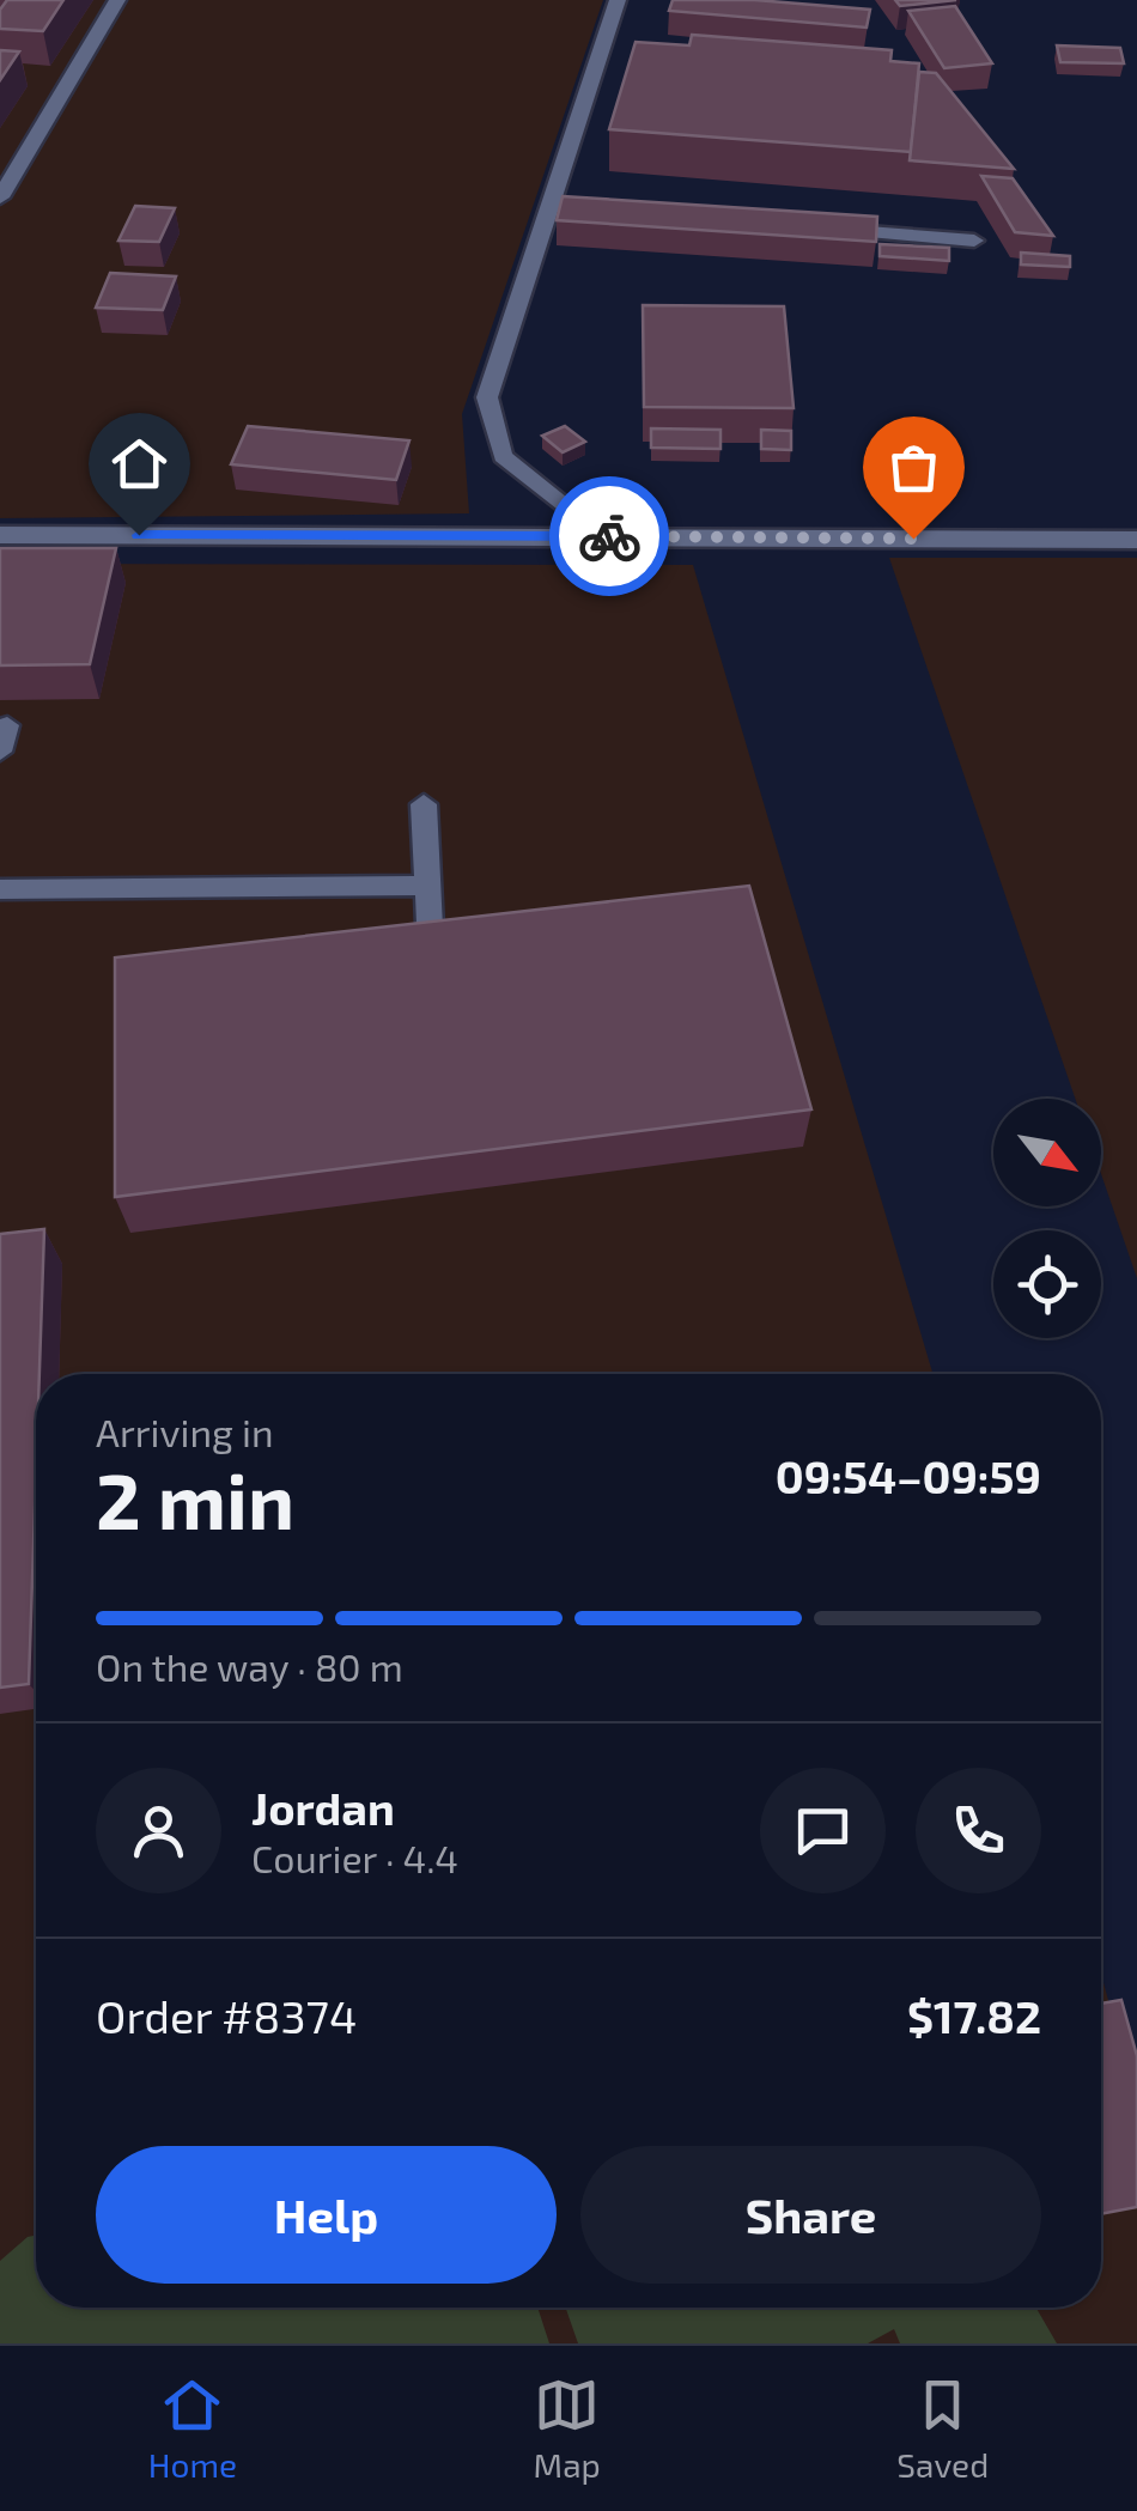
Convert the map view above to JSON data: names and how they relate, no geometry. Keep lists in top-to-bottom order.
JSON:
{
  "north": "bottom right",
  "page": {
    "heading": ["2 min", "Arriving in", "09:54–09:59"],
    "panel": [
      "Jordan",
      "Courier · 4.4",
      "Order #8374",
      "$17.82"
    ],
    "bar": "On the way · 80 m",
    "buttons": ["Help", "Share"],
    "tabs": ["Home", "Map", "Saved"]
  }
}
